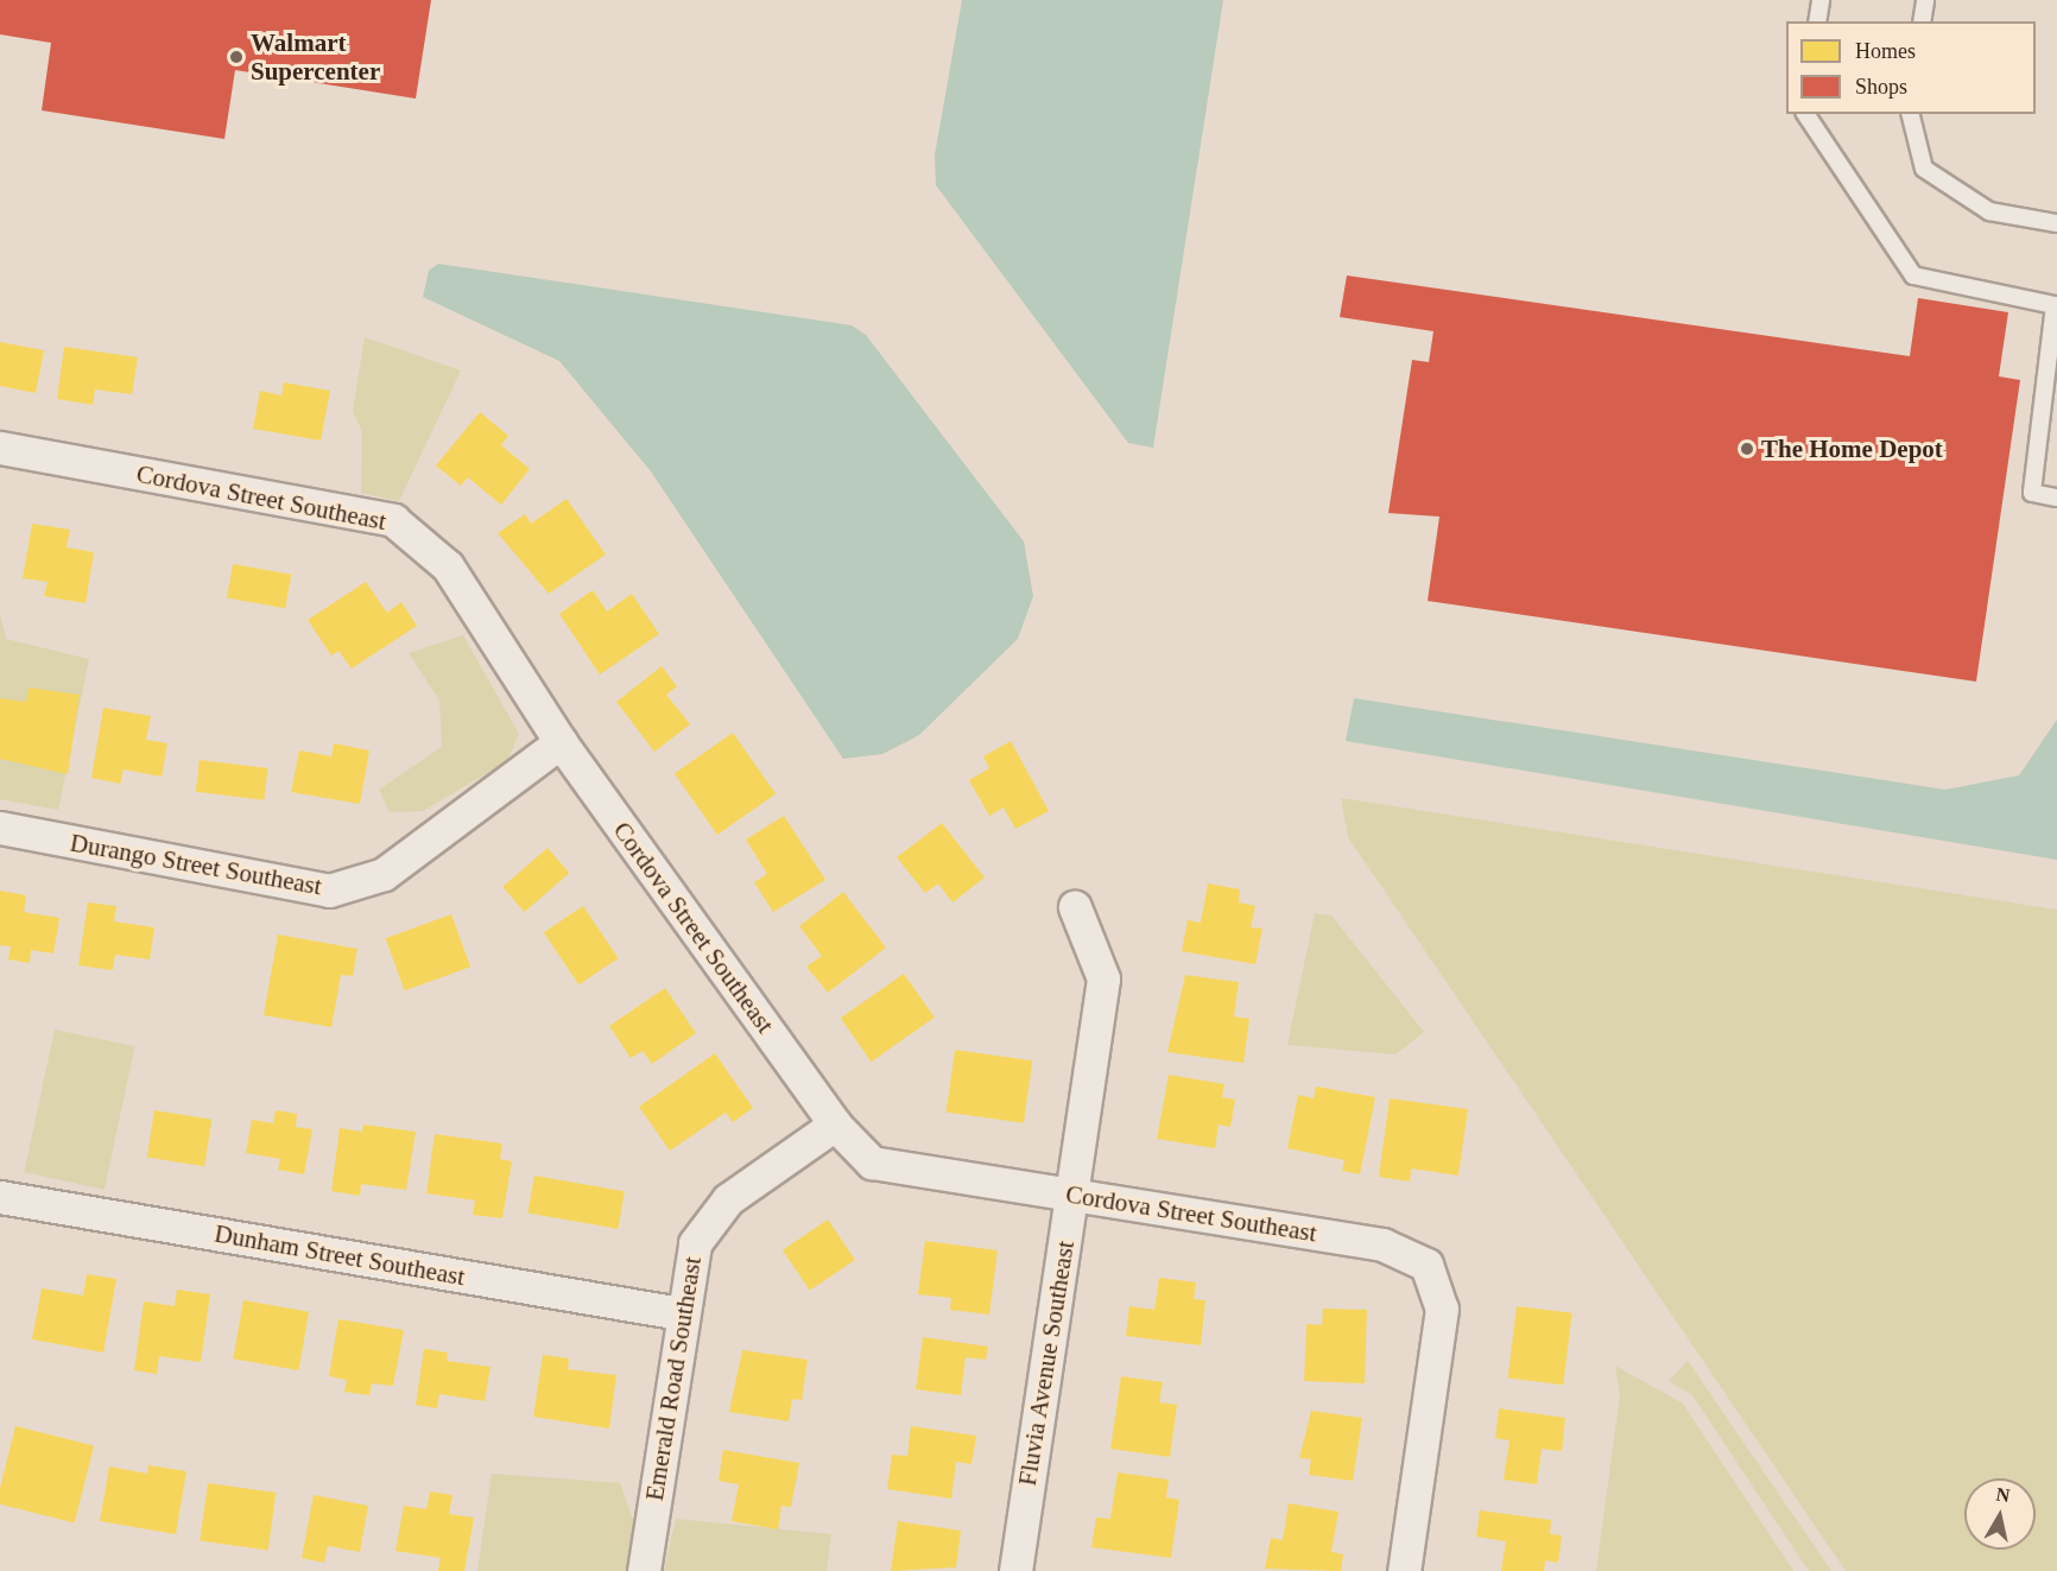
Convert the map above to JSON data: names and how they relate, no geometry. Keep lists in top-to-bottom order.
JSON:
{
  "streets": {
    "street": [
      "Cordova Street Southeast",
      "Durango Street Southeast",
      "Dunham Street Southeast",
      "Fluvia Avenue Southeast",
      "Emerald Road Southeast"
    ]
  },
  "crossings": [
    ["Cordova Street Southeast", "Durango Street Southeast"],
    ["Cordova Street Southeast", "Fluvia Avenue Southeast"],
    ["Cordova Street Southeast", "Emerald Road Southeast"],
    ["Dunham Street Southeast", "Emerald Road Southeast"]
  ],
  "places": ["Walmart Supercenter", "The Home Depot"],
  "legend": ["Homes", "Shops"],
  "north": "top"
}
